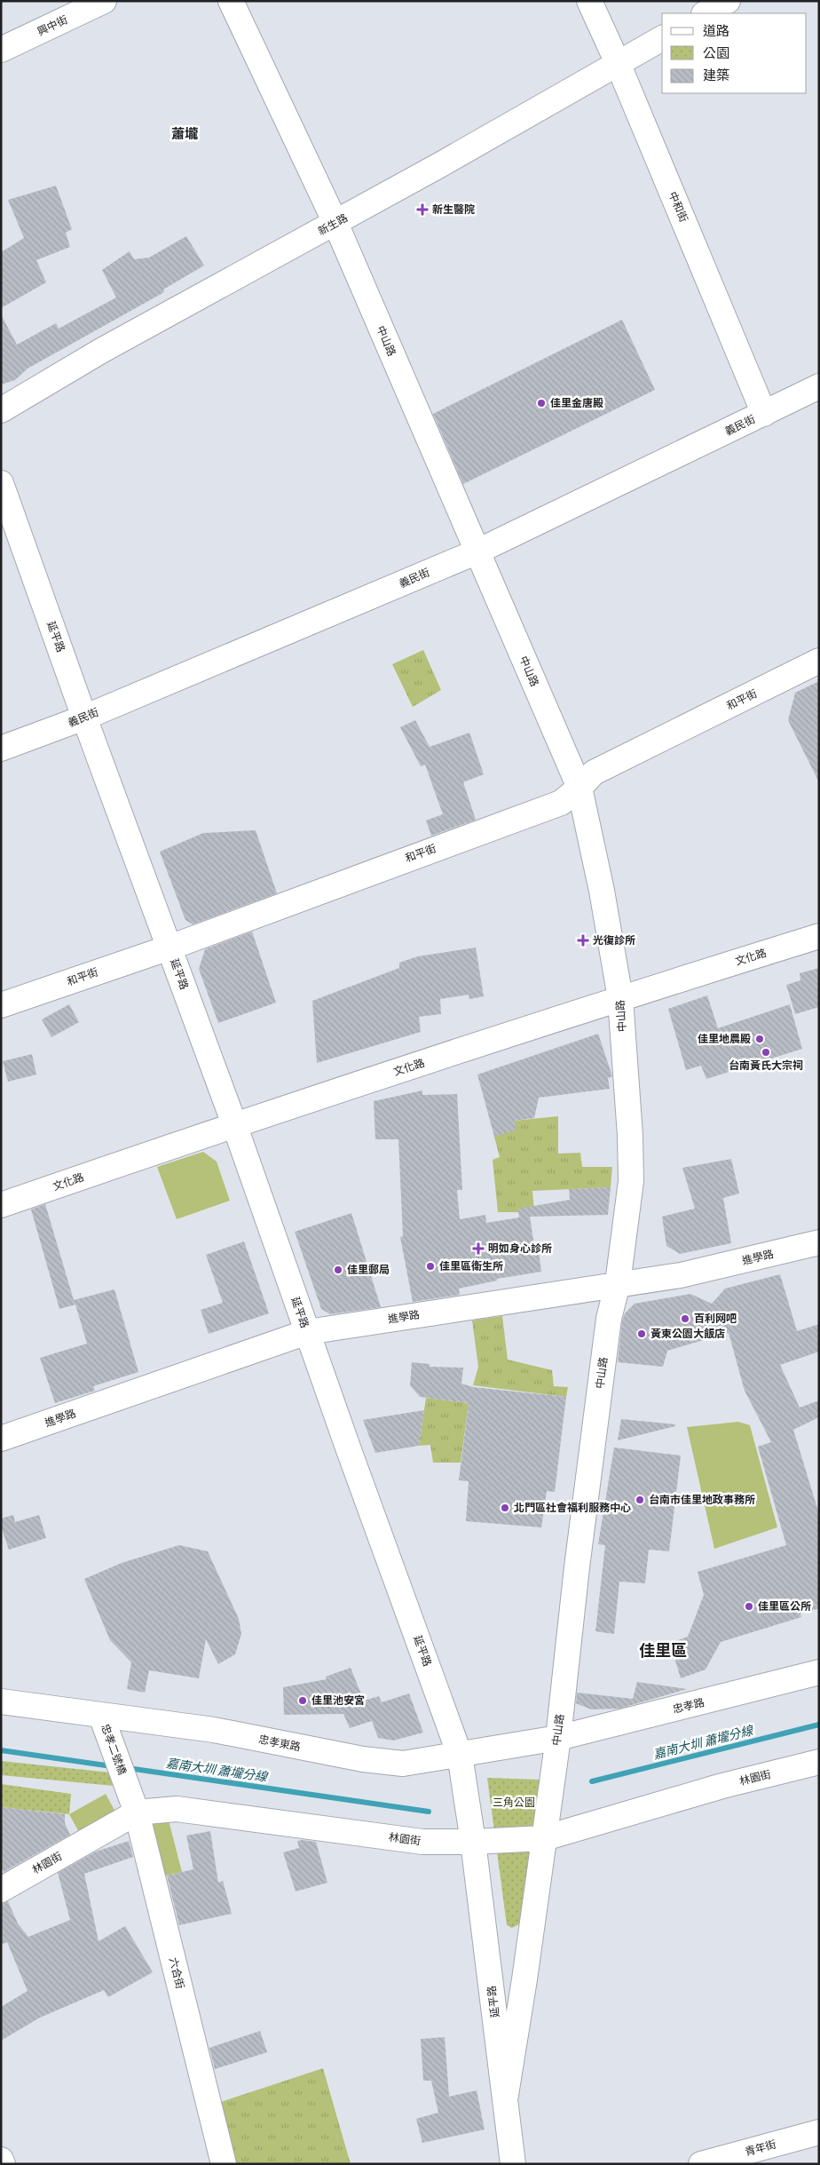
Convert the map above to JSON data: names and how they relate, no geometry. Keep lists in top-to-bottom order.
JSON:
{
  "streets": {
    "street": [
      "興中街",
      "中和街",
      "新生路",
      "中山路",
      "義民街",
      "延平路",
      "和平街",
      "文化路",
      "進學路",
      "忠孝路",
      "忠孝東路",
      "忠孝二號橋",
      "林園街",
      "六合街",
      "青年街"
    ]
  },
  "crossings": [
    ["中和街", "新生路"],
    ["中和街", "義民街"],
    ["新生路", "中山路"],
    ["中山路", "義民街"],
    ["中山路", "延平路"],
    ["中山路", "和平街"],
    ["中山路", "文化路"],
    ["中山路", "進學路"],
    ["中山路", "忠孝路"],
    ["中山路", "忠孝東路"],
    ["中山路", "林園街"],
    ["義民街", "延平路"],
    ["延平路", "和平街"],
    ["延平路", "文化路"],
    ["延平路", "進學路"],
    ["延平路", "忠孝東路"],
    ["延平路", "林園街"],
    ["忠孝路", "忠孝東路"],
    ["忠孝東路", "忠孝二號橋"],
    ["忠孝二號橋", "六合街"],
    ["林園街", "六合街"]
  ],
  "districts": ["蕭壠", "佳里區"],
  "water": ["嘉南大圳 蕭壠分線"],
  "parks": ["三角公園"],
  "places": {
    "health": ["新生醫院", "光復診所", "明如身心診所"],
    "other": [
      "佳里金唐殿",
      "佳里地農殿",
      "台南黃氏大宗祠",
      "佳里區衛生所",
      "佳里郵局",
      "百利网吧",
      "黃東公園大飯店",
      "台南市佳里地政事務所",
      "北門區社會福利服務中心",
      "佳里區公所",
      "佳里池安宮"
    ]
  },
  "legend": ["道路", "公園", "建築"]
}
